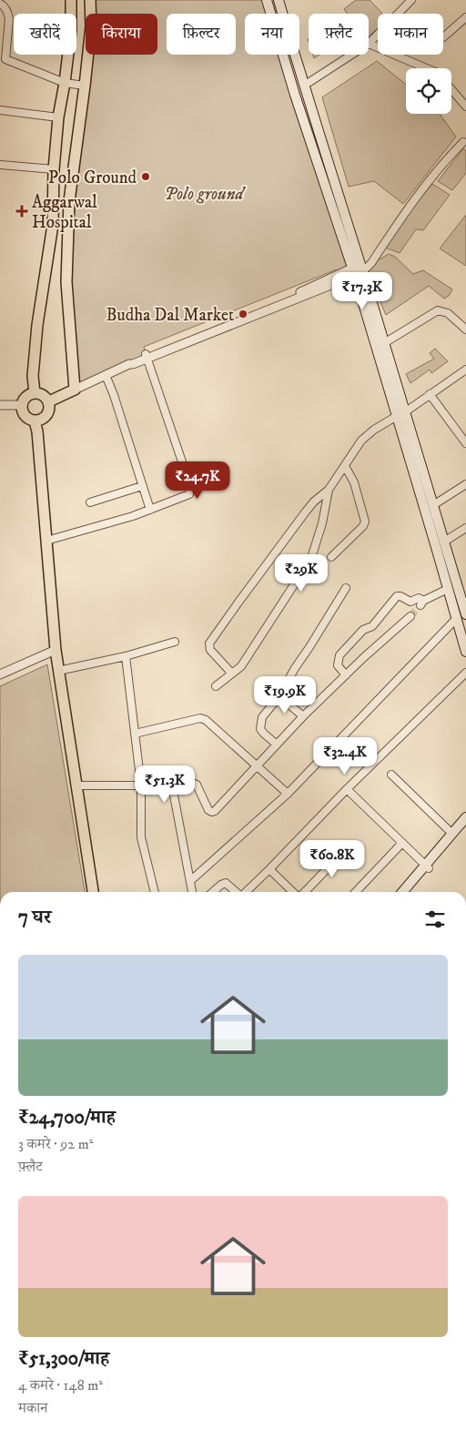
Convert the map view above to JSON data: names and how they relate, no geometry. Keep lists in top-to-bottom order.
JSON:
{
  "parks": ["Polo ground"],
  "places": {
    "other": ["Polo Ground", "Budha Dal Market"],
    "health": ["Aggarwal Hospital"]
  },
  "page": {
    "chip": [
      "खरीदें",
      "किराया",
      "फ़िल्टर",
      "नया",
      "फ़्लैट",
      "मकान"
    ],
    "price": [
      "₹17.3K",
      "₹24.7K",
      "₹29K",
      "₹19.9K",
      "₹32.4K",
      "₹51.3K",
      "₹60.8K"
    ],
    "heading": "7 घर",
    "list": [
      {
        "name": "₹24,700/माह",
        "note": "3 कमरे · 92 m² · फ़्लैट"
      },
      {
        "name": "₹51,300/माह",
        "note": "4 कमरे · 148 m² · मकान"
      }
    ]
  }
}
